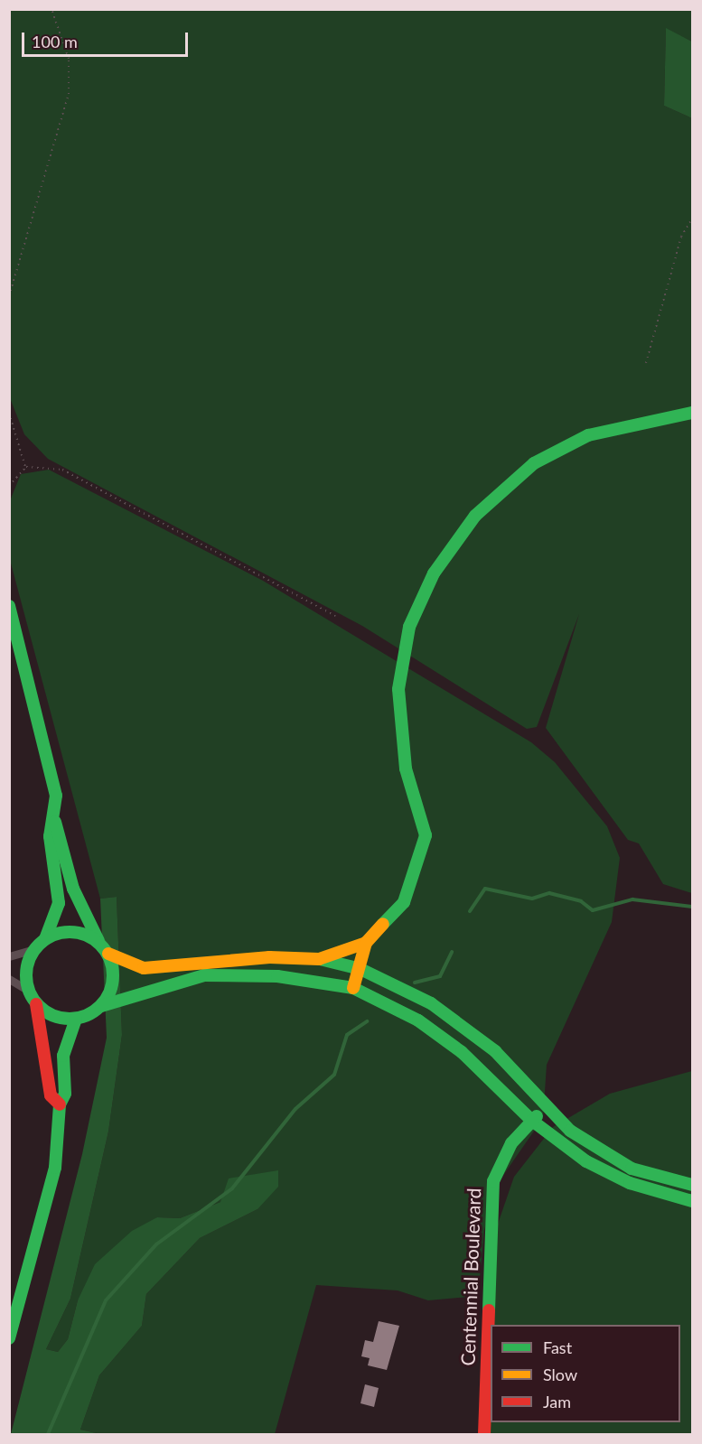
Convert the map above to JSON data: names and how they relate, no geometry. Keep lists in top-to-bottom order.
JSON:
{
  "streets": {
    "street": ["Centennial Boulevard"]
  },
  "legend": ["Fast", "Slow", "Jam"],
  "scale_bar": "100 m"
}
